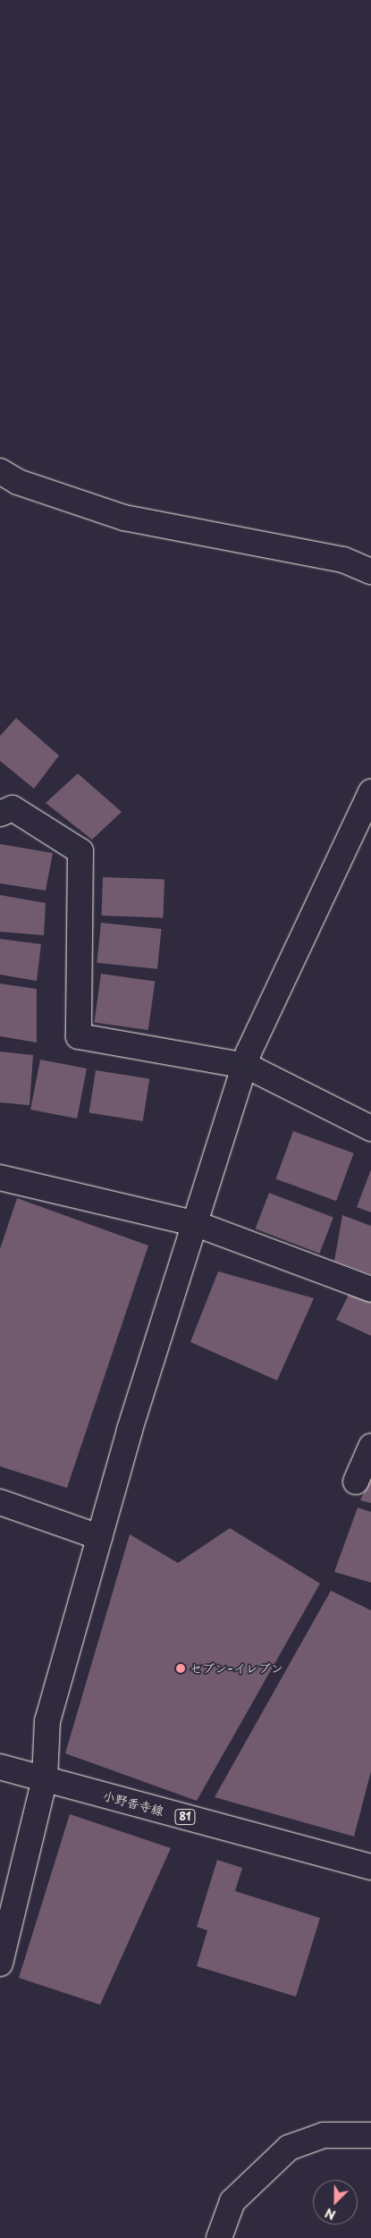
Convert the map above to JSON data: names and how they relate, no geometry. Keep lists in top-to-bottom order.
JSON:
{
  "streets": {
    "street": ["小野香寺線", "81"]
  },
  "places": ["セブン-イレブン"],
  "north": "bottom left"
}
